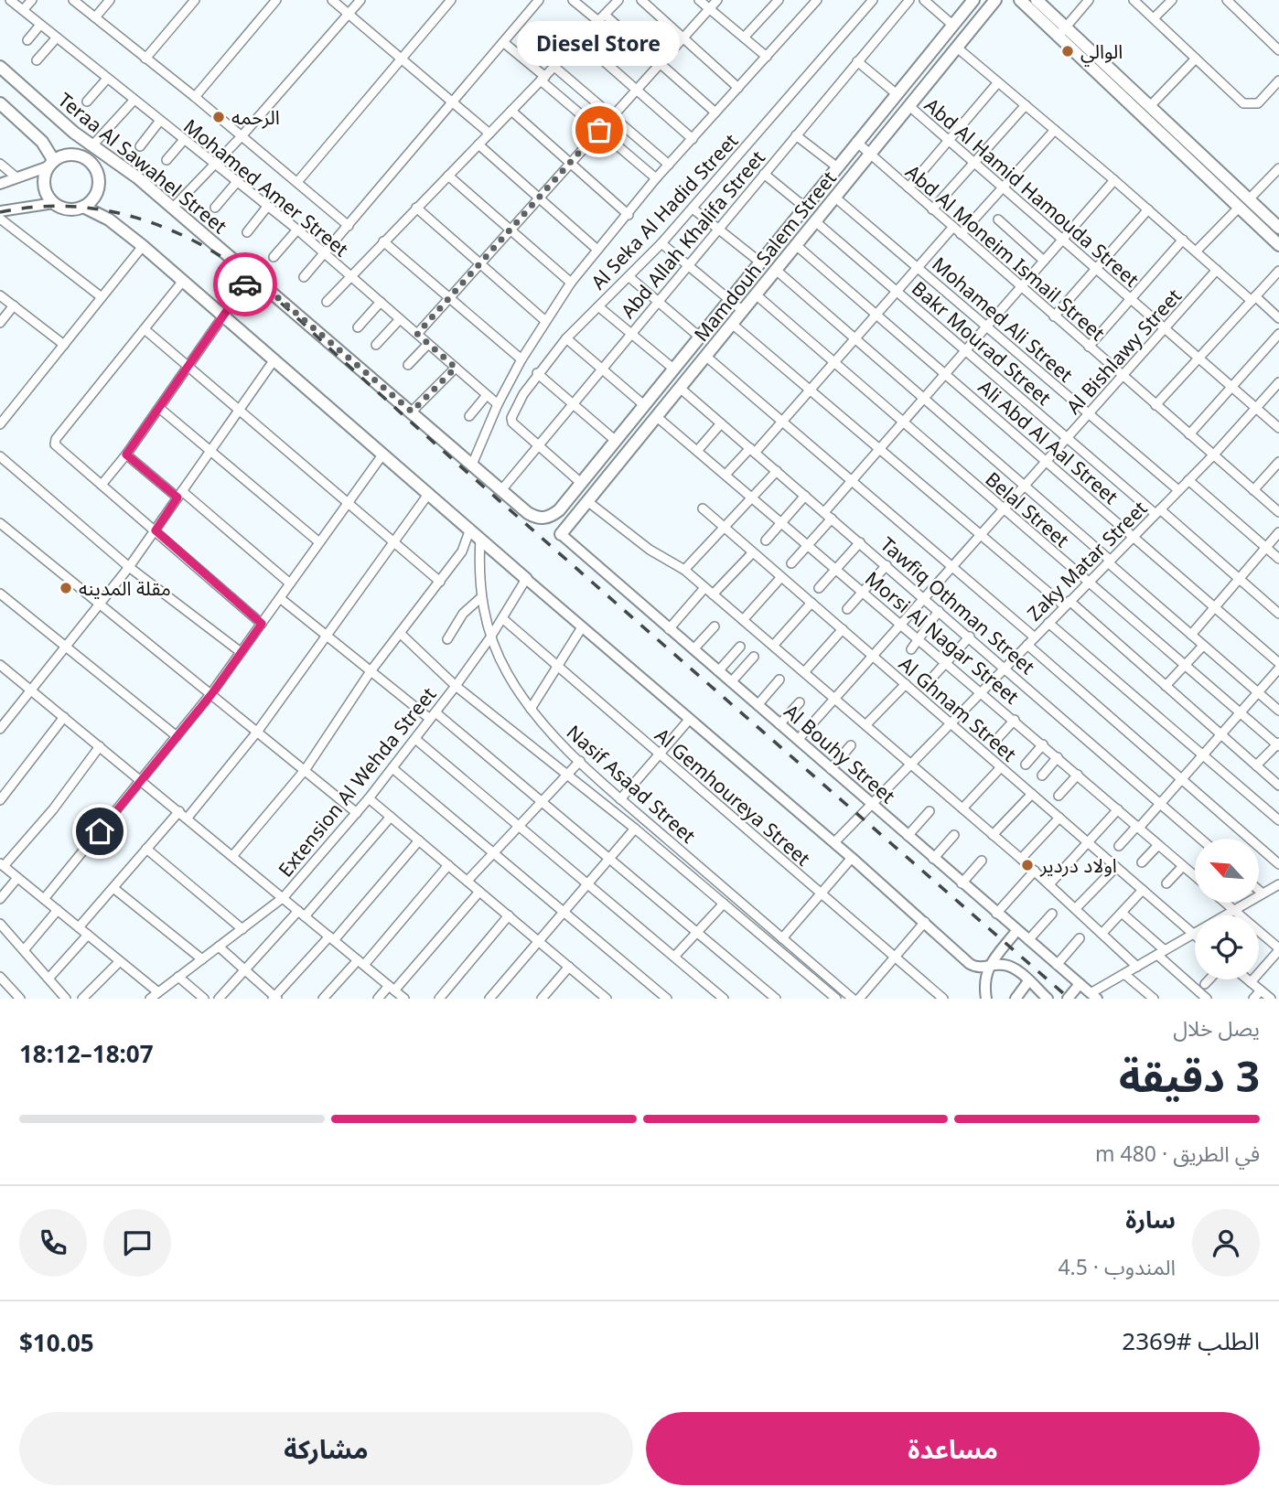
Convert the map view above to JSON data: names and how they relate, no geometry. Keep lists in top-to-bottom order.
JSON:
{
  "streets": {
    "main road": ["Teraa Al Sawahel Street", "Mamdouh Salem Street"],
    "street": [
      "Mohamed Amer Street",
      "Abd Al Hamid Hamouda Street",
      "Al Seka Al Hadid Street",
      "Abd Allah Khalifa Street",
      "Abd Al Moneim Ismail Street",
      "Mohamed Ali Street",
      "Bakr Mourad Street",
      "Al Bishlawy Street",
      "Ali Abd Al Aal Street",
      "Belal Street",
      "Zaky Matar Street",
      "Tawfiq Othman Street",
      "Morsi Al Nagar Street",
      "Al Ghnam Street",
      "Al Bouhy Street",
      "Extension Al Wehda Street",
      "Nasif Asaad Street",
      "Al Gemhoureya Street"
    ]
  },
  "crossings": [
    ["Teraa Al Sawahel Street", "Al Seka Al Hadid Street"],
    ["Teraa Al Sawahel Street", "Abd Allah Khalifa Street"],
    ["Teraa Al Sawahel Street", "Mamdouh Salem Street"],
    ["Mohamed Amer Street", "Al Seka Al Hadid Street"],
    ["Abd Al Hamid Hamouda Street", "Mamdouh Salem Street"],
    ["Abd Al Hamid Hamouda Street", "Al Bishlawy Street"],
    ["Abd Al Hamid Hamouda Street", "Zaky Matar Street"],
    ["Al Seka Al Hadid Street", "Abd Allah Khalifa Street"],
    ["Abd Al Moneim Ismail Street", "Mamdouh Salem Street"],
    ["Abd Al Moneim Ismail Street", "Al Bishlawy Street"],
    ["Abd Al Moneim Ismail Street", "Zaky Matar Street"],
    ["Mamdouh Salem Street", "Mohamed Ali Street"],
    ["Mamdouh Salem Street", "Bakr Mourad Street"],
    ["Mamdouh Salem Street", "Ali Abd Al Aal Street"],
    ["Mamdouh Salem Street", "Belal Street"],
    ["Mamdouh Salem Street", "Tawfiq Othman Street"],
    ["Mamdouh Salem Street", "Morsi Al Nagar Street"],
    ["Mamdouh Salem Street", "Al Bouhy Street"],
    ["Mohamed Ali Street", "Al Bishlawy Street"],
    ["Mohamed Ali Street", "Zaky Matar Street"],
    ["Bakr Mourad Street", "Al Bishlawy Street"],
    ["Bakr Mourad Street", "Zaky Matar Street"],
    ["Al Bishlawy Street", "Ali Abd Al Aal Street"],
    ["Al Bishlawy Street", "Belal Street"],
    ["Al Bishlawy Street", "Tawfiq Othman Street"],
    ["Al Bishlawy Street", "Morsi Al Nagar Street"],
    ["Al Bishlawy Street", "Al Ghnam Street"],
    ["Al Bishlawy Street", "Al Bouhy Street"],
    ["Ali Abd Al Aal Street", "Zaky Matar Street"],
    ["Belal Street", "Zaky Matar Street"],
    ["Zaky Matar Street", "Tawfiq Othman Street"],
    ["Zaky Matar Street", "Morsi Al Nagar Street"],
    ["Zaky Matar Street", "Al Ghnam Street"],
    ["Zaky Matar Street", "Al Bouhy Street"],
    ["Extension Al Wehda Street", "Nasif Asaad Street"],
    ["Extension Al Wehda Street", "Al Gemhoureya Street"]
  ],
  "places": [
    "الوالي",
    "الرحمه",
    "Diesel Store",
    "مقلة المدينه",
    "اولاد دردير"
  ],
  "north": "top left",
  "page": {
    "bubble": "Diesel Store",
    "heading": ["3 دقيقة", "يصل خلال", "18:07–18:12"],
    "panel": [
      "سارة",
      "المندوب · 4.5",
      "الطلب #2369",
      "$10.05"
    ],
    "bar": "في الطريق · 480 m",
    "buttons": ["مساعدة", "مشاركة"]
  }
}
